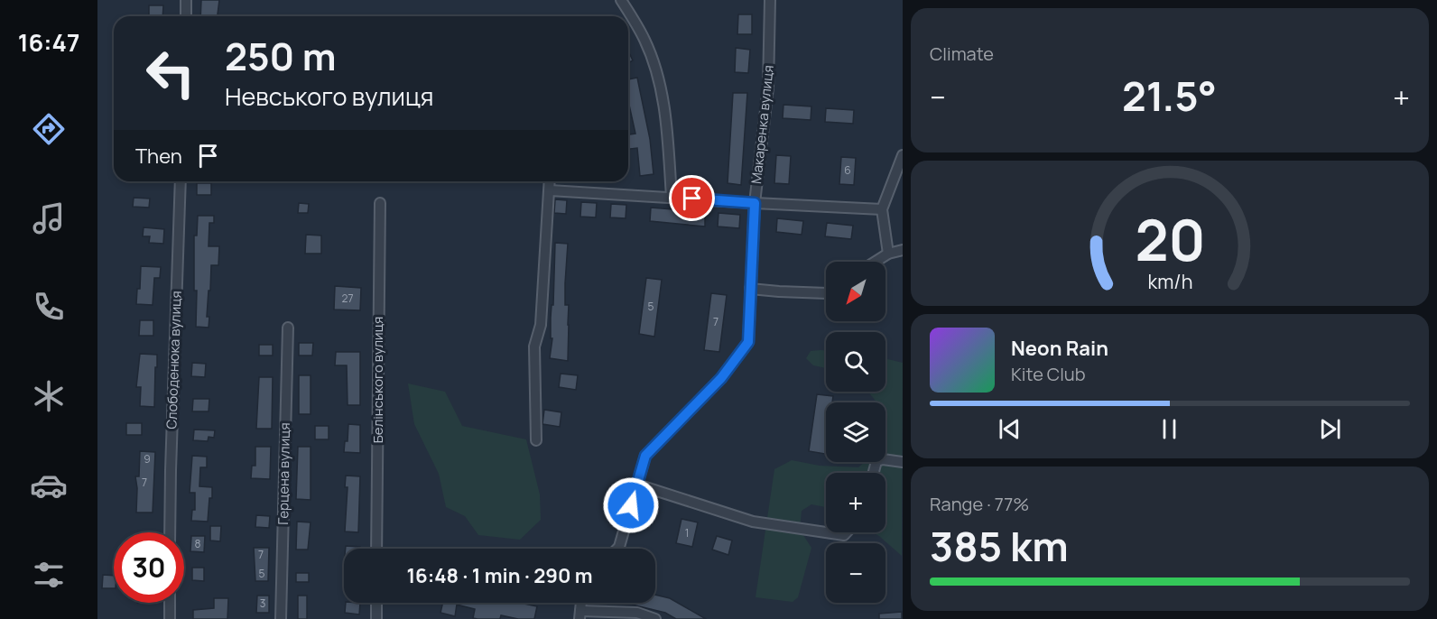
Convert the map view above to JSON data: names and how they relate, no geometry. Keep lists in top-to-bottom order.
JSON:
{
  "streets": {
    "street": [
      "Макаренка вулиця",
      "Слободенюка вулиця",
      "Белінського вулиця",
      "Герцена вулиця"
    ]
  },
  "house_numbers": [
    "6",
    "27",
    "5",
    "7",
    "9",
    "7",
    "1",
    "8",
    "7",
    "5",
    "3"
  ],
  "north": "bottom left",
  "page": {
    "tabs": "16:47",
    "tile": [
      "Climate",
      ["Range · 77%", "385 km"]
    ],
    "turn": ["250 m", "Невського вулиця"],
    "heat": ["−", "21.5°", "+"],
    "then": "Then",
    "map_buttons": ["+", "−"],
    "song": ["Neon Rain", "Kite Club"],
    "limit": "30",
    "trip": "16:48 · 1 min · 290 m",
    "gauge": ["20", "km/h"]
  }
}
